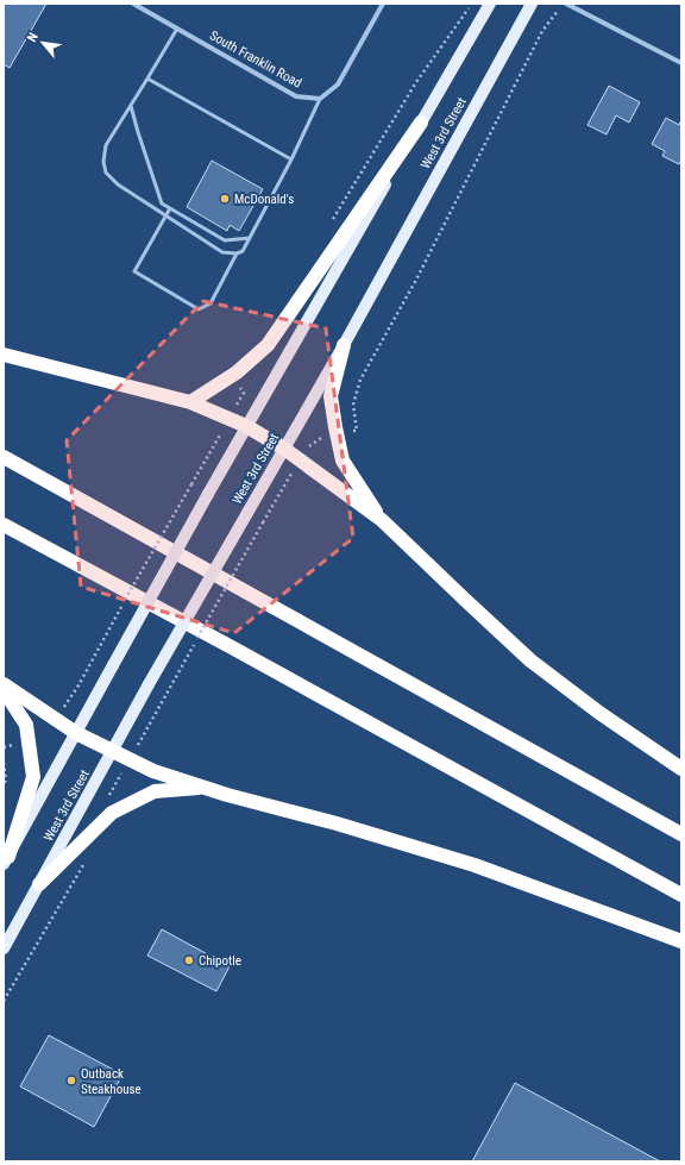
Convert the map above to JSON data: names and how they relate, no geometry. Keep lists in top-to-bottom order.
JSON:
{
  "streets": {
    "main road": ["West 3rd Street"],
    "street": ["South Franklin Road"]
  },
  "places": ["McDonald's", "Chipotle", "Outback Steakhouse"],
  "north": "top left"
}
